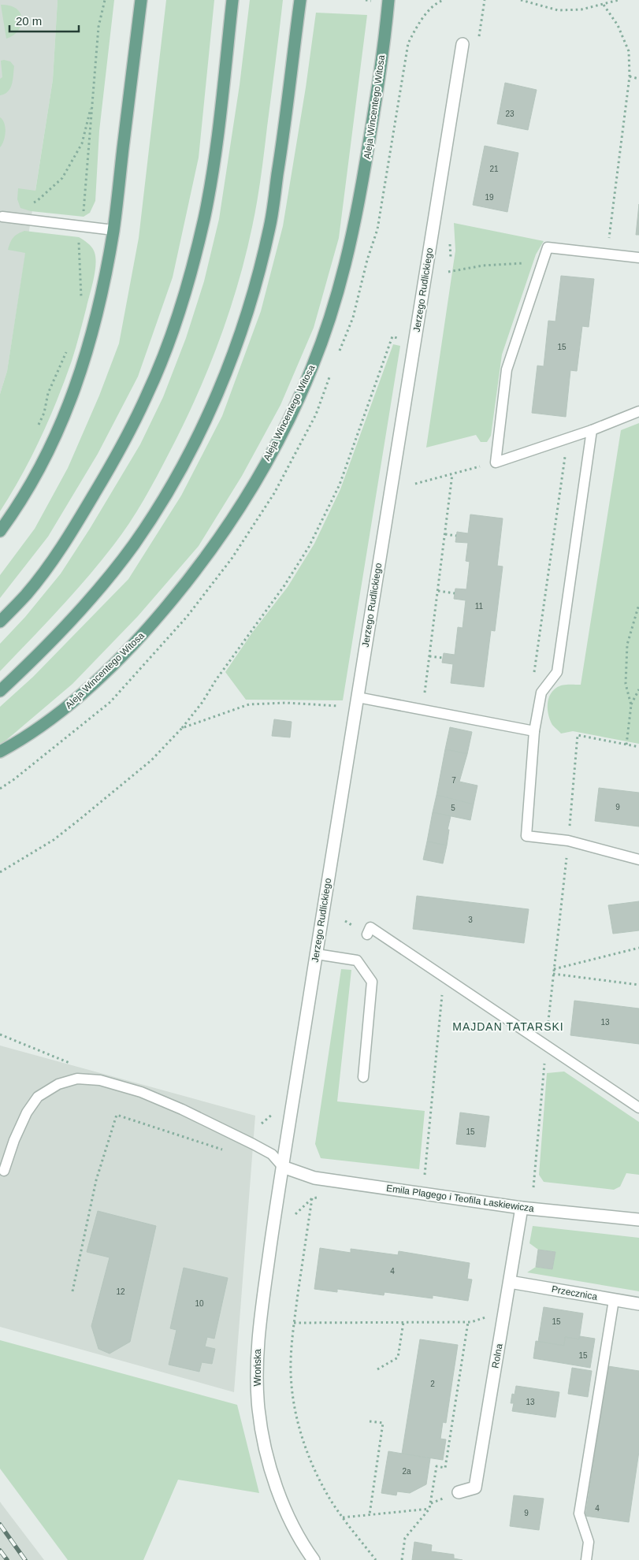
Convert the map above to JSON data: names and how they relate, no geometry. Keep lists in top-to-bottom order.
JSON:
{
  "streets": {
    "main road": ["Aleja Wincentego Witosa"],
    "street": [
      "Jerzego Rudlickiego",
      "Emila Plagego i Teofila Laskiewicza",
      "Przecznica",
      "Rolna",
      "Wrońska"
    ]
  },
  "crossings": [
    ["Jerzego Rudlickiego", "Emila Plagego i Teofila Laskiewicza"],
    ["Jerzego Rudlickiego", "Wrońska"],
    ["Emila Plagego i Teofila Laskiewicza", "Rolna"],
    ["Emila Plagego i Teofila Laskiewicza", "Wrońska"],
    ["Przecznica", "Rolna"]
  ],
  "districts": ["MAJDAN TATARSKI"],
  "house_numbers": [
    "23",
    "21",
    "19",
    "15",
    "11",
    "7",
    "9",
    "5",
    "3",
    "13",
    "15",
    "4",
    "12",
    "10",
    "15",
    "15",
    "2",
    "13",
    "2a",
    "4",
    "9"
  ],
  "scale_bar": "20 m"
}
